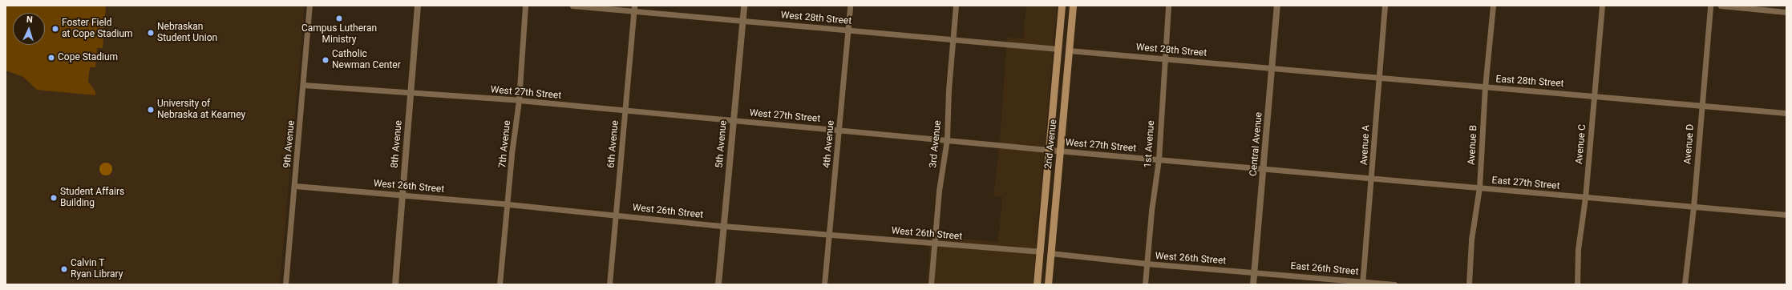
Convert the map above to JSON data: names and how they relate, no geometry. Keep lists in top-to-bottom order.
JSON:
{
  "streets": {
    "main road": ["2nd Avenue"],
    "street": [
      "West 28th Street",
      "East 28th Street",
      "West 27th Street",
      "9th Avenue",
      "8th Avenue",
      "7th Avenue",
      "6th Avenue",
      "5th Avenue",
      "4th Avenue",
      "3rd Avenue",
      "1st Avenue",
      "Central Avenue",
      "Avenue C",
      "Avenue D",
      "Avenue A",
      "Avenue B",
      "East 27th Street",
      "West 26th Street",
      "East 26th Street"
    ]
  },
  "crossings": [
    ["West 28th Street", "East 28th Street"],
    ["West 28th Street", "6th Avenue"],
    ["West 28th Street", "5th Avenue"],
    ["West 28th Street", "4th Avenue"],
    ["West 28th Street", "3rd Avenue"],
    ["West 28th Street", "2nd Avenue"],
    ["West 28th Street", "1st Avenue"],
    ["West 28th Street", "Central Avenue"],
    ["East 28th Street", "Central Avenue"],
    ["East 28th Street", "Avenue C"],
    ["East 28th Street", "Avenue D"],
    ["East 28th Street", "Avenue A"],
    ["East 28th Street", "Avenue B"],
    ["West 27th Street", "9th Avenue"],
    ["West 27th Street", "8th Avenue"],
    ["West 27th Street", "7th Avenue"],
    ["West 27th Street", "6th Avenue"],
    ["West 27th Street", "5th Avenue"],
    ["West 27th Street", "4th Avenue"],
    ["West 27th Street", "3rd Avenue"],
    ["West 27th Street", "2nd Avenue"],
    ["West 27th Street", "1st Avenue"],
    ["West 27th Street", "Central Avenue"],
    ["West 27th Street", "East 27th Street"],
    ["9th Avenue", "West 26th Street"],
    ["8th Avenue", "West 26th Street"],
    ["7th Avenue", "West 26th Street"],
    ["6th Avenue", "West 26th Street"],
    ["5th Avenue", "West 26th Street"],
    ["4th Avenue", "West 26th Street"],
    ["3rd Avenue", "West 26th Street"],
    ["2nd Avenue", "West 26th Street"],
    ["1st Avenue", "West 26th Street"],
    ["Central Avenue", "East 27th Street"],
    ["Central Avenue", "West 26th Street"],
    ["Central Avenue", "East 26th Street"],
    ["Avenue C", "East 27th Street"],
    ["Avenue D", "East 27th Street"],
    ["Avenue A", "East 27th Street"],
    ["Avenue A", "East 26th Street"],
    ["Avenue B", "East 27th Street"],
    ["West 26th Street", "East 26th Street"]
  ],
  "places": [
    "Campus Lutheran Ministry",
    "Foster Field at Cope Stadium",
    "Nebraskan Student Union",
    "Cope Stadium",
    "Catholic Newman Center",
    "University of Nebraska at Kearney",
    "Student Affairs Building",
    "Calvin T Ryan Library"
  ],
  "north": "top"
}
